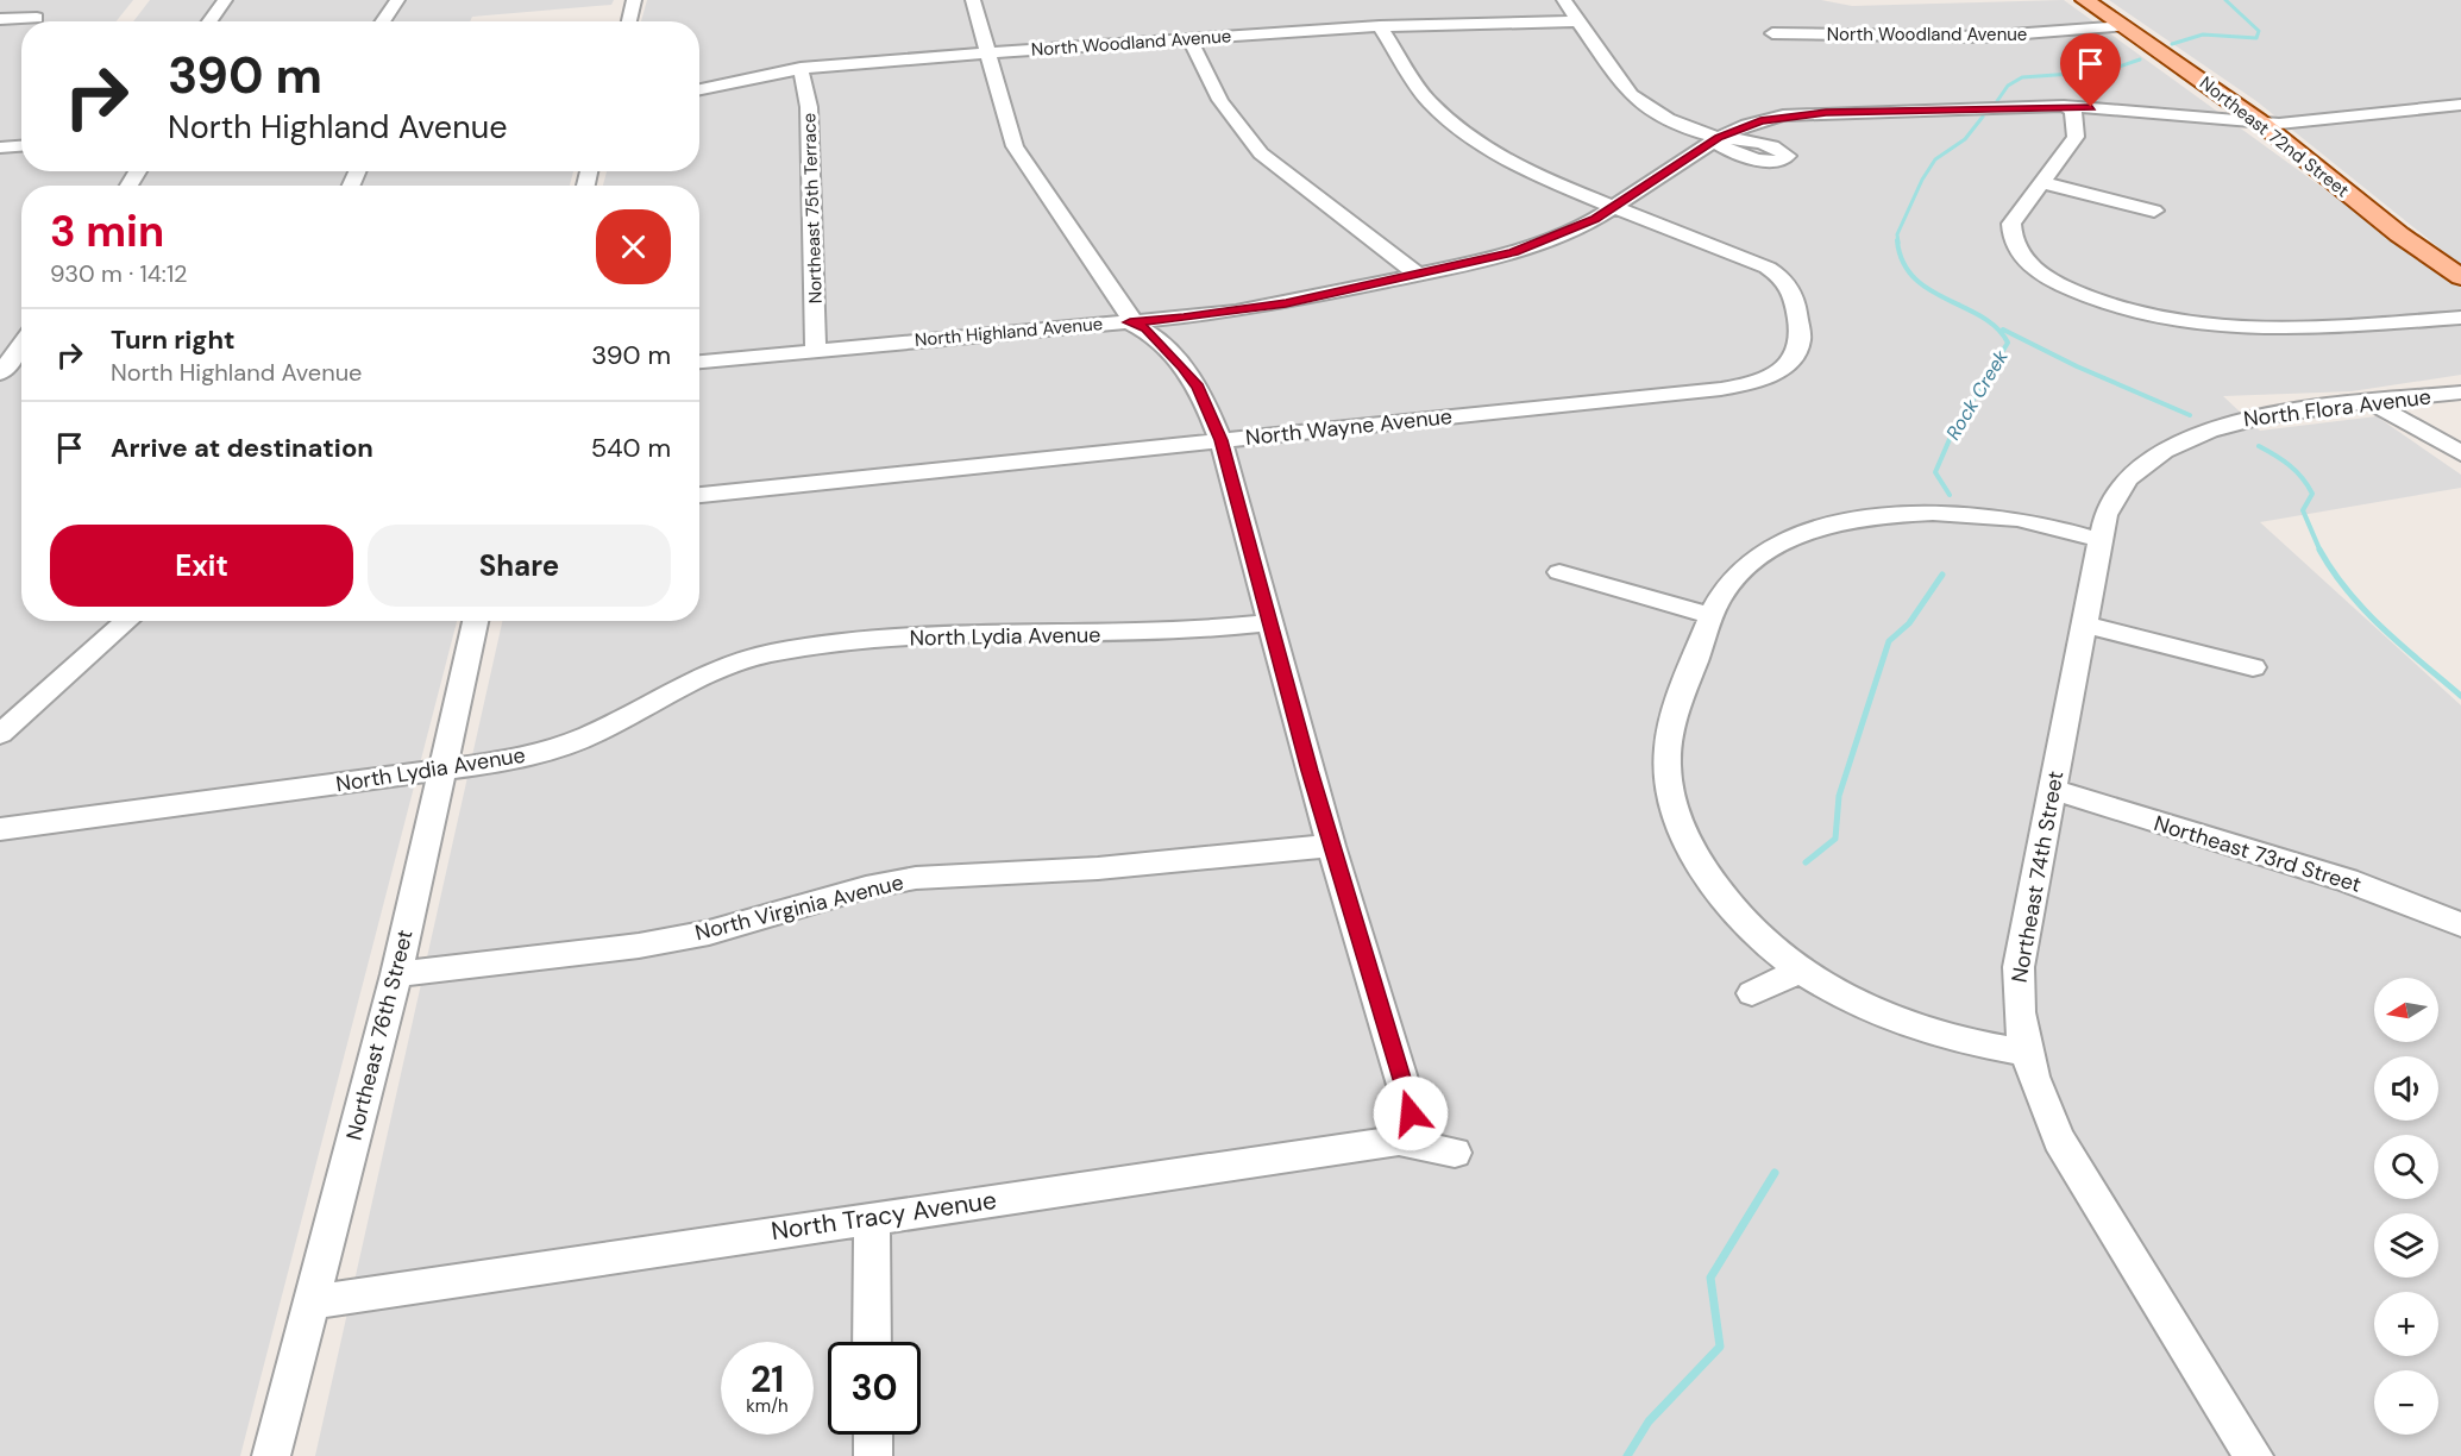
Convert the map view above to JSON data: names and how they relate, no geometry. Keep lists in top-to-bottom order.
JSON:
{
  "streets": {
    "main road": ["Northeast 72nd Street"],
    "street": [
      "North Woodland Avenue",
      "Northeast 75th Terrace",
      "North Highland Avenue",
      "North Flora Avenue",
      "North Wayne Avenue",
      "North Lydia Avenue",
      "Northeast 73rd Street",
      "Northeast 74th Street",
      "North Virginia Avenue",
      "Northeast 76th Street",
      "North Tracy Avenue"
    ]
  },
  "crossings": [
    ["North Woodland Avenue", "Northeast 72nd Street"],
    ["North Woodland Avenue", "Northeast 75th Terrace"],
    ["Northeast 72nd Street", "North Highland Avenue"],
    ["Northeast 75th Terrace", "North Highland Avenue"],
    ["North Highland Avenue", "North Wayne Avenue"],
    ["North Flora Avenue", "Northeast 74th Street"],
    ["North Lydia Avenue", "Northeast 76th Street"],
    ["Northeast 73rd Street", "Northeast 74th Street"],
    ["North Virginia Avenue", "Northeast 76th Street"],
    ["Northeast 76th Street", "North Tracy Avenue"]
  ],
  "water": ["Rock Creek"],
  "north": "left",
  "page": {
    "turn": ["390 m", "North Highland Avenue"],
    "heading": ["3 min", "930 m · 14:12"],
    "list": [
      {
        "name": "Turn right",
        "note": "North Highland Avenue",
        "value": "390 m"
      },
      {
        "name": "Arrive at destination",
        "value": "540 m"
      }
    ],
    "buttons": ["Exit", "Share"],
    "map_buttons": ["+", "−"],
    "speed": "21 km/h",
    "limit": "30"
  }
}
